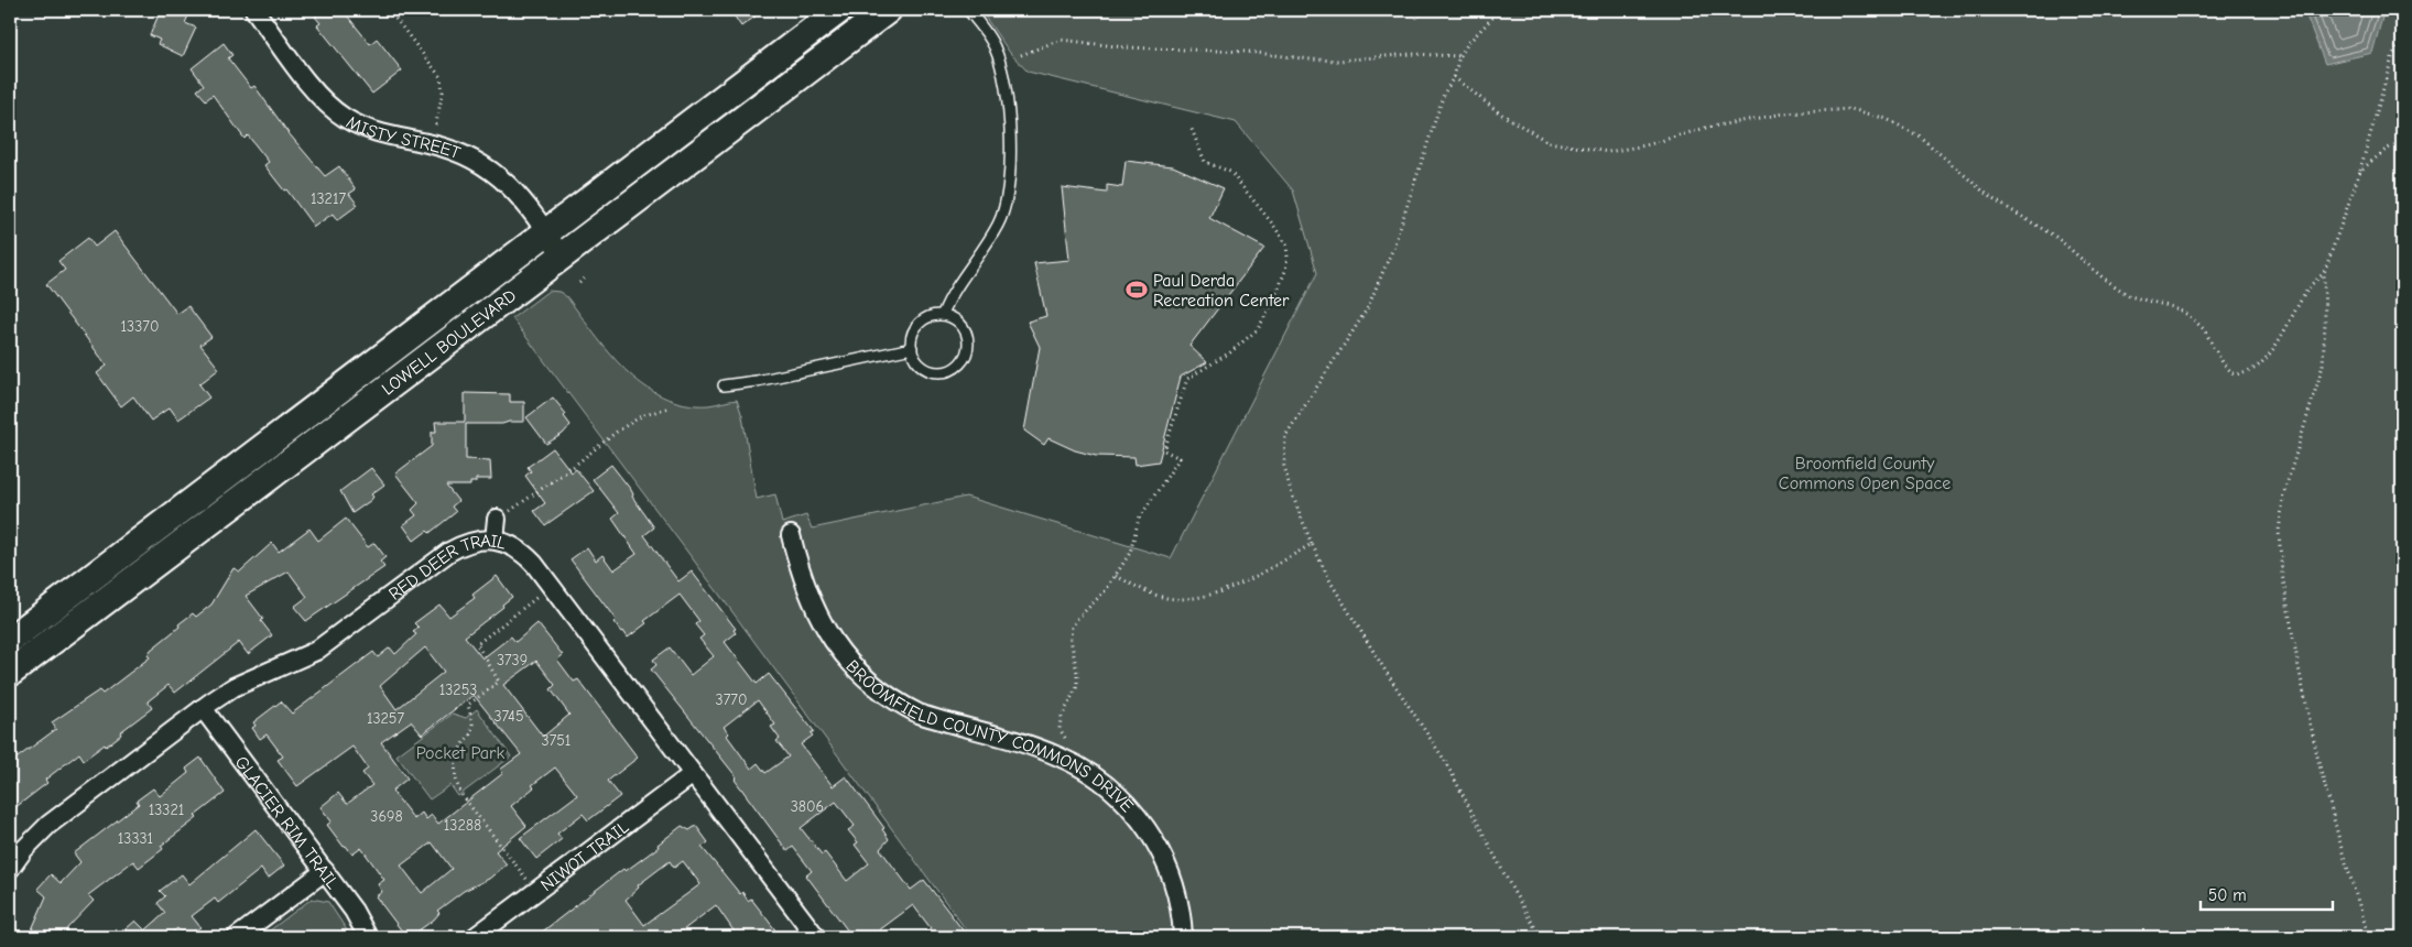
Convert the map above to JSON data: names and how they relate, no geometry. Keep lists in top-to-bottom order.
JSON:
{
  "streets": {
    "main road": ["LOWELL BOULEVARD"],
    "street": [
      "MISTY STREET",
      "RED DEER TRAIL",
      "BROOMFIELD COUNTY COMMONS DRIVE",
      "GLACIER RIM TRAIL",
      "NIWOT TRAIL"
    ]
  },
  "crossings": [
    ["MISTY STREET", "LOWELL BOULEVARD"],
    ["RED DEER TRAIL", "GLACIER RIM TRAIL"],
    ["RED DEER TRAIL", "NIWOT TRAIL"]
  ],
  "parks": ["Broomfield County Commons Open Space", "Pocket Park"],
  "places": {
    "sports": ["Paul Derda Recreation Center"]
  },
  "house_numbers": [
    "13217",
    "13370",
    "3739",
    "13253",
    "3770",
    "3745",
    "13257",
    "3751",
    "3806",
    "13321",
    "3698",
    "13288",
    "13331"
  ],
  "scale_bar": "50 m"
}
